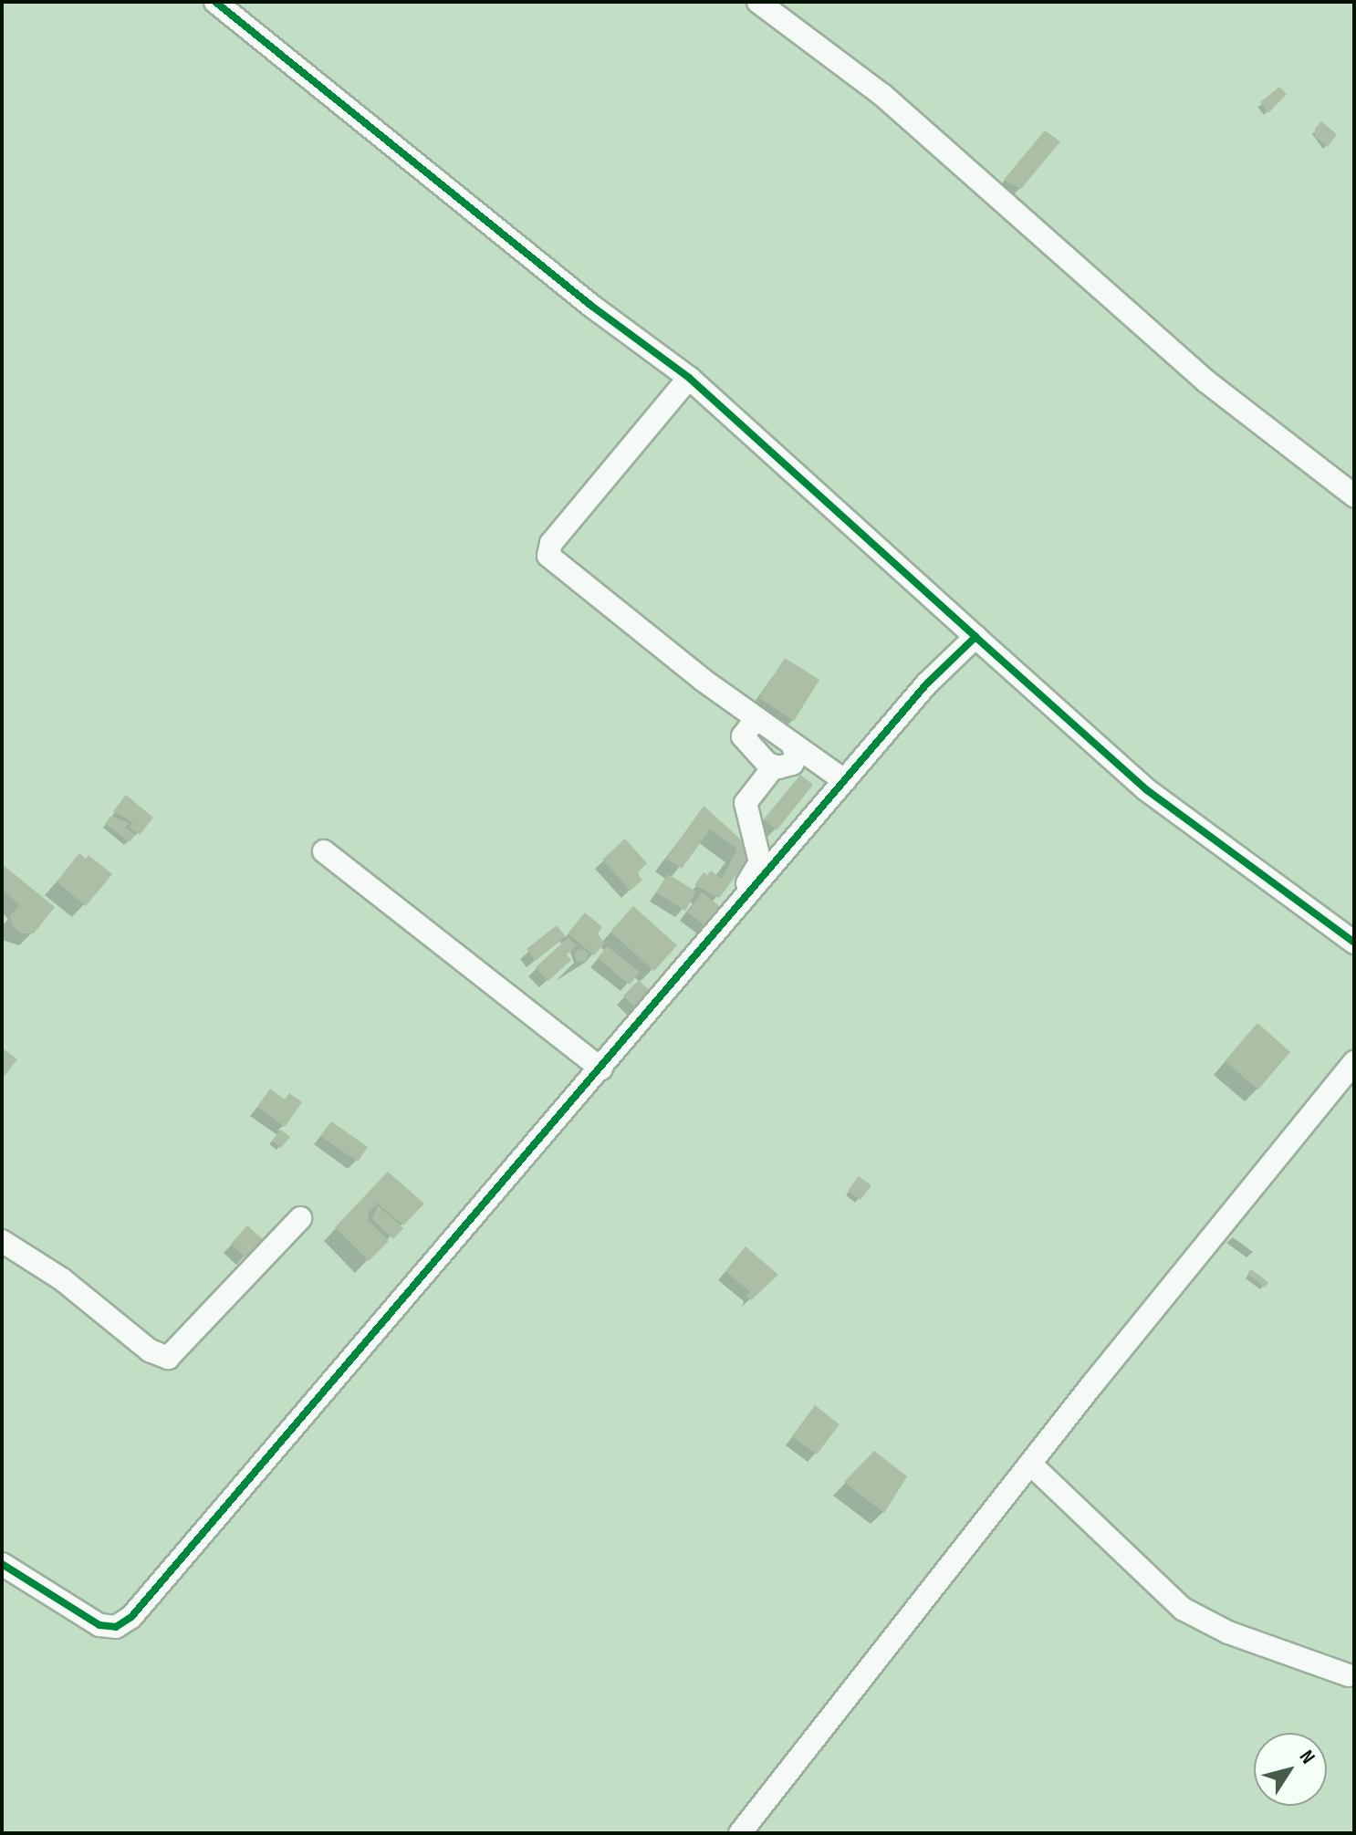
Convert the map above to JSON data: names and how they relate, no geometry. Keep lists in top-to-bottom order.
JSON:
{
  "north": "top right"
}
